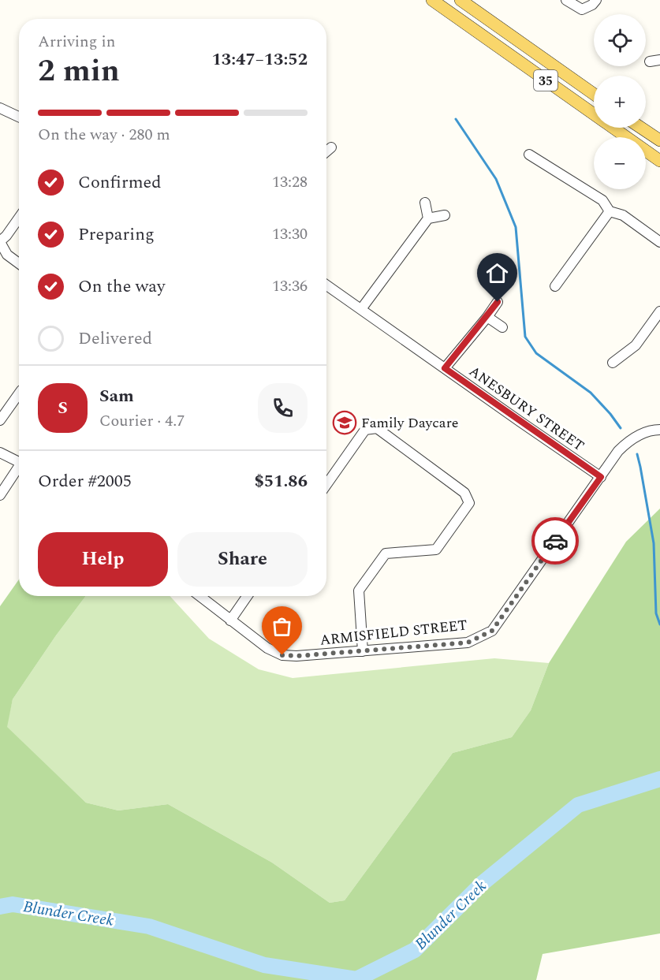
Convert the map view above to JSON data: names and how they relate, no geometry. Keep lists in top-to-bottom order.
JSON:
{
  "streets": {
    "main road": ["35"],
    "street": ["ANESBURY STREET", "ARMISFIELD STREET"]
  },
  "crossings": [
    ["ANESBURY STREET", "ARMISFIELD STREET"]
  ],
  "water": ["Blunder Creek"],
  "places": {
    "school or university": ["Family Daycare"]
  },
  "page": {
    "map_buttons": ["+", "−"],
    "heading": ["2 min", "Arriving in", "13:47–13:52"],
    "panel": [
      "Sam",
      "Courier · 4.7",
      "Order #2005",
      "$51.86"
    ],
    "bar": "On the way · 280 m",
    "list": [
      ["Confirmed", "13:28"],
      ["Preparing", "13:30"],
      ["On the way", "13:36"],
      "Delivered"
    ],
    "round": "S",
    "buttons": ["Help", "Share"]
  }
}
